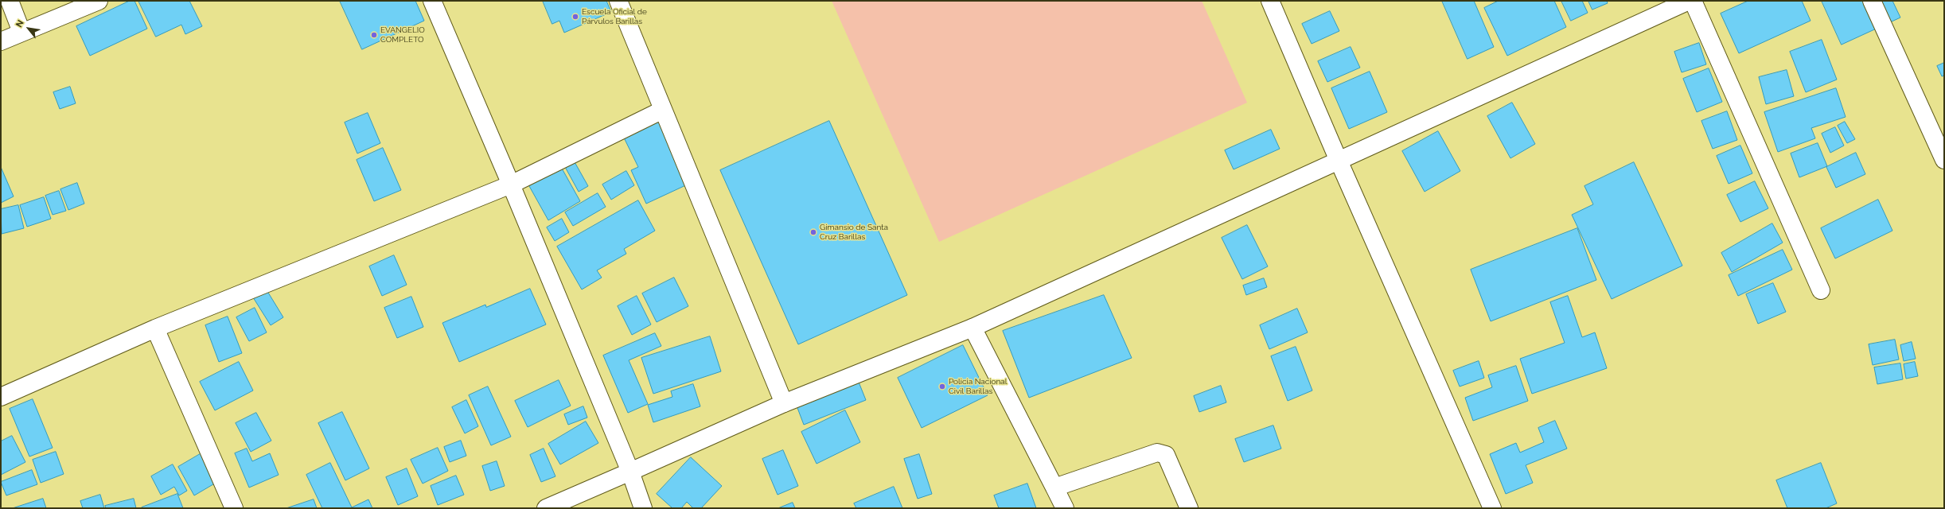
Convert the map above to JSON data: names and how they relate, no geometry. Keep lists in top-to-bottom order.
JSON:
{
  "places": [
    "Escuela Oficial de Párvulos Barillas",
    "EVANGELIO COMPLETO",
    "Gimansio de Santa Cruz Barillas",
    "Policia Nacional Civil Barillas"
  ],
  "north": "top left"
}
